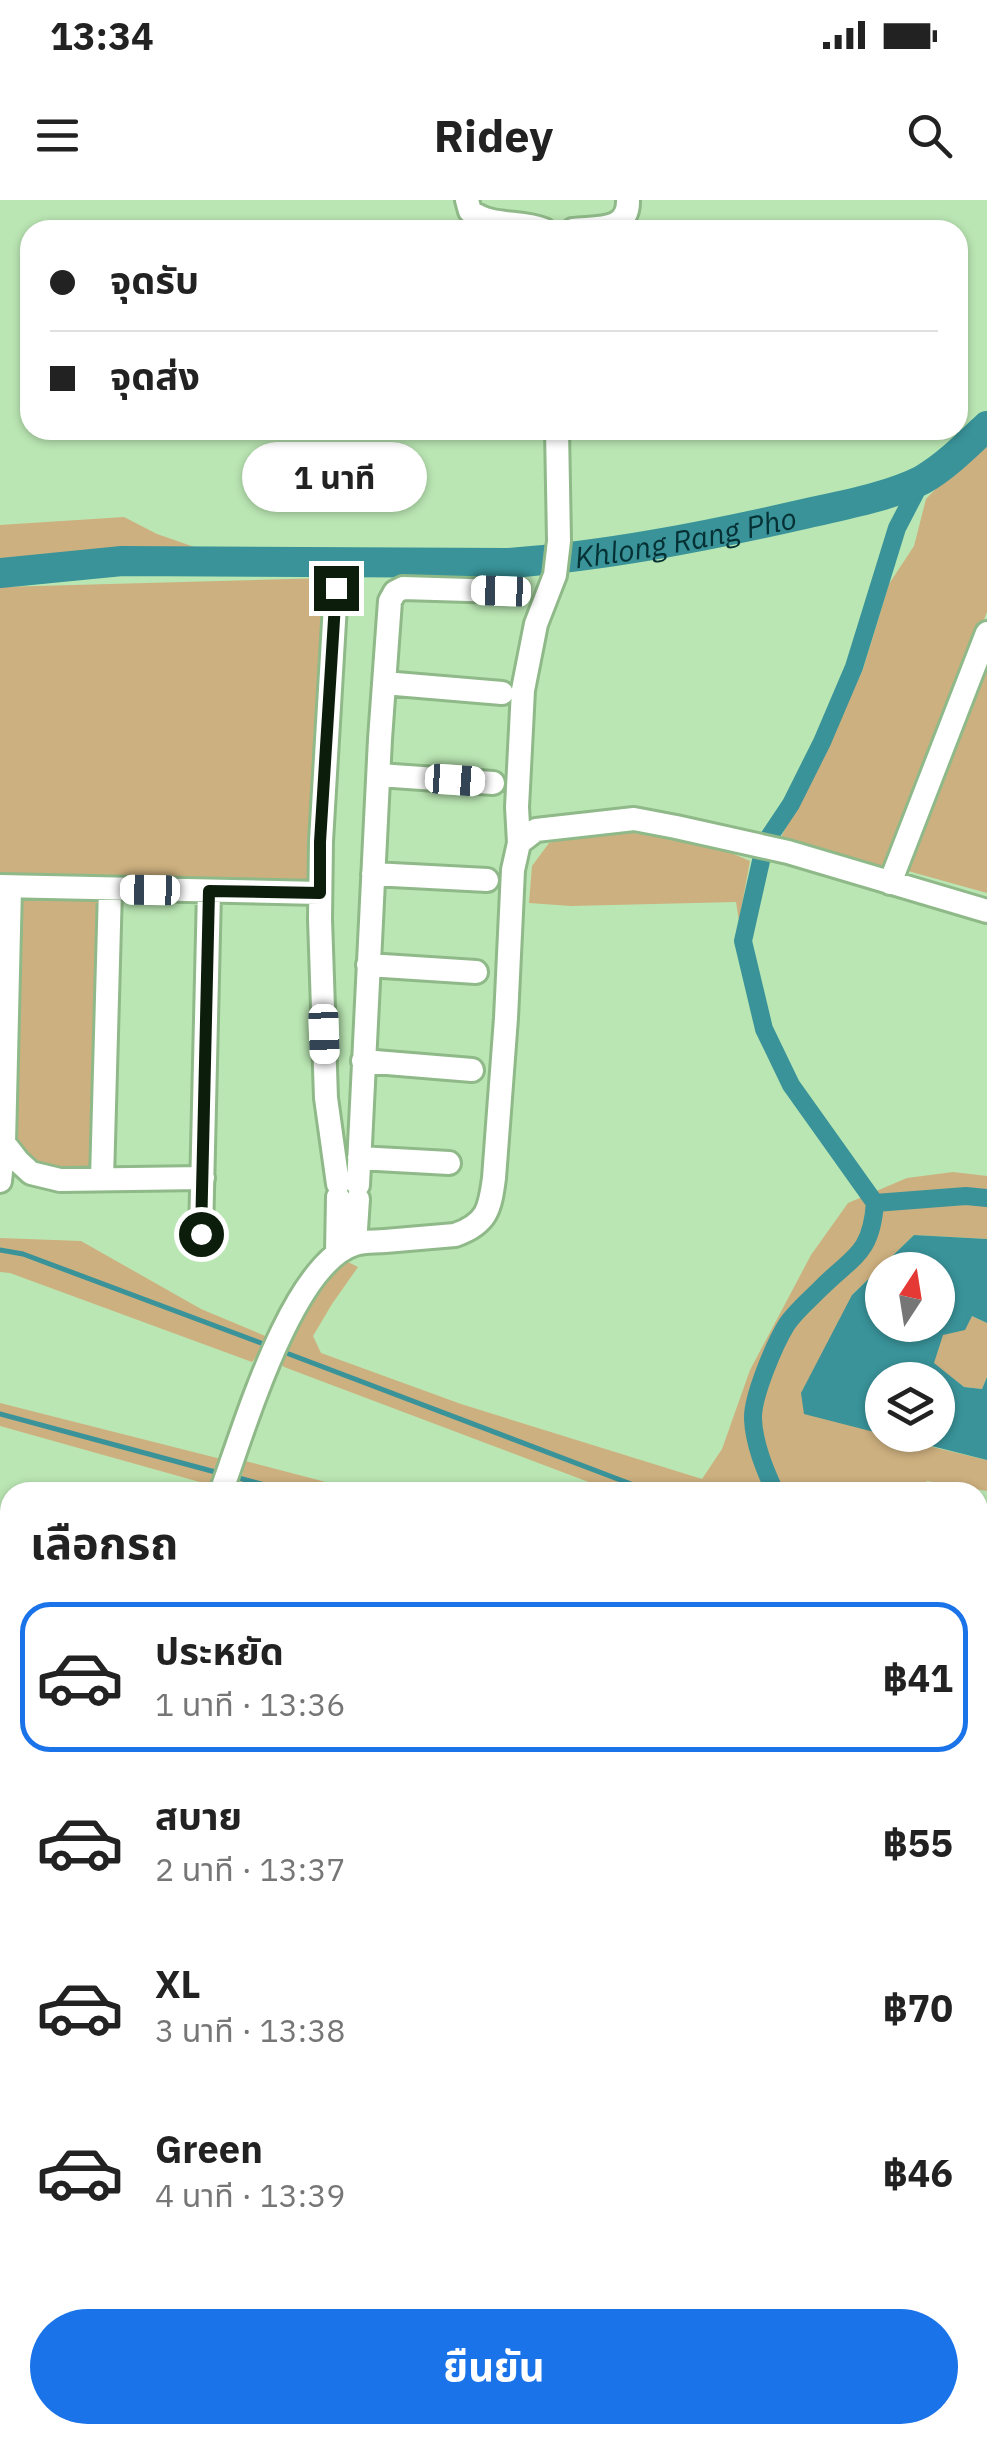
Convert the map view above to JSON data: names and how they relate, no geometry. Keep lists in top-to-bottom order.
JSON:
{
  "water": ["Khlong Rang Pho"],
  "north": "top",
  "page": {
    "status": "13:34",
    "header": "Ridey",
    "banner": ["จุดรับ", "จุดส่ง"],
    "bubble": "1 นาที",
    "heading": "เลือกรถ",
    "list": [
      {
        "name": "ประหยัด",
        "note": "1 นาที · 13:36",
        "value": "฿41"
      },
      {
        "name": "สบาย",
        "note": "2 นาที · 13:37",
        "value": "฿55"
      },
      {
        "name": "XL",
        "note": "3 นาที · 13:38",
        "value": "฿70"
      },
      {
        "name": "Green",
        "note": "4 นาที · 13:39",
        "value": "฿46"
      }
    ],
    "buttons": "ยืนยัน"
  }
}
